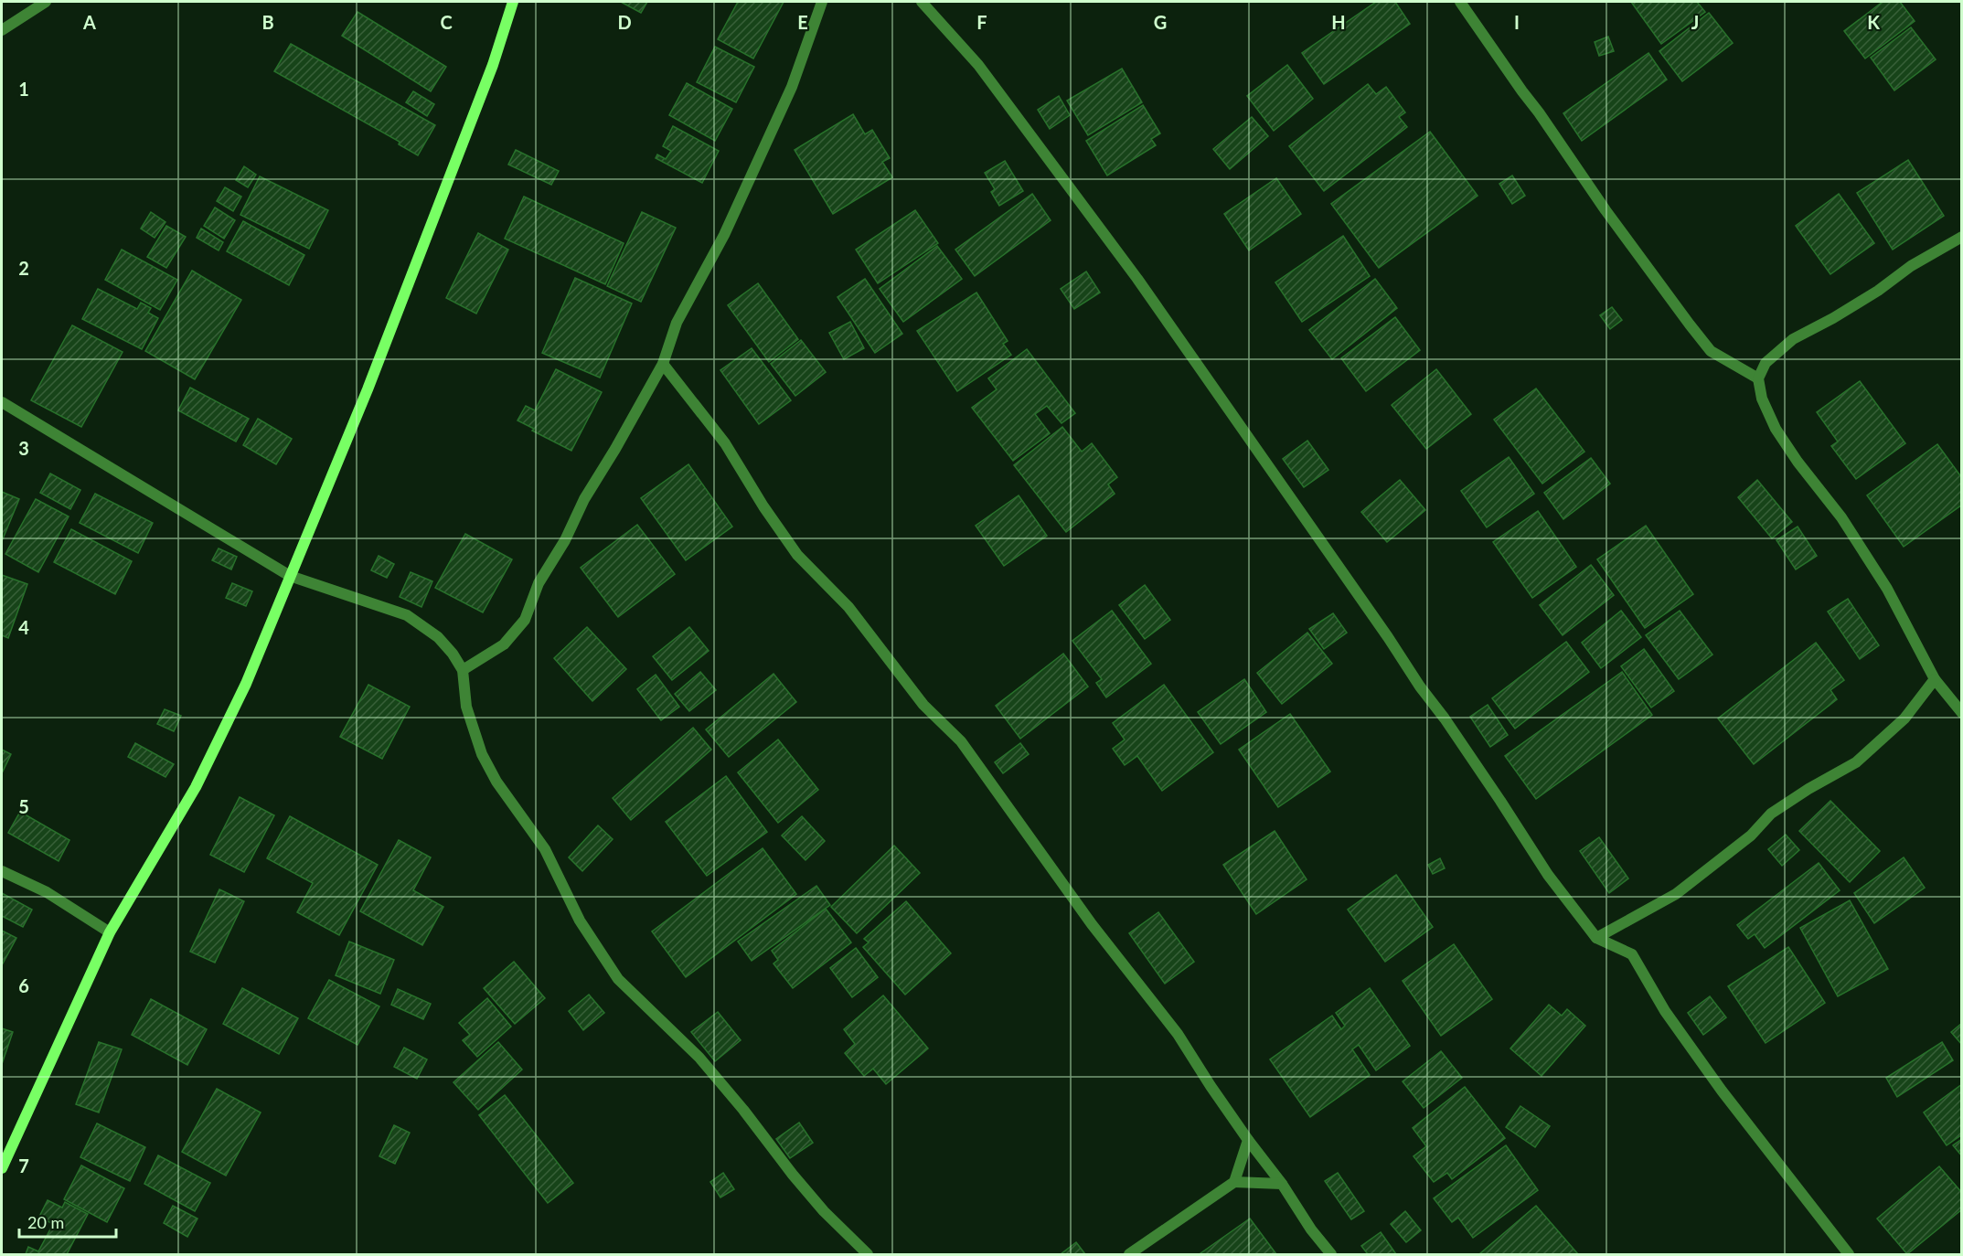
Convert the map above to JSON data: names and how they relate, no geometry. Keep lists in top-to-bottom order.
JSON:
{
  "scale_bar": "20 m",
  "grid": {
    "columns": [
      "A",
      "B",
      "C",
      "D",
      "E",
      "F",
      "G",
      "H",
      "I",
      "J",
      "K"
    ],
    "rows": [
      "1",
      "2",
      "3",
      "4",
      "5",
      "6",
      "7"
    ]
  }
}
